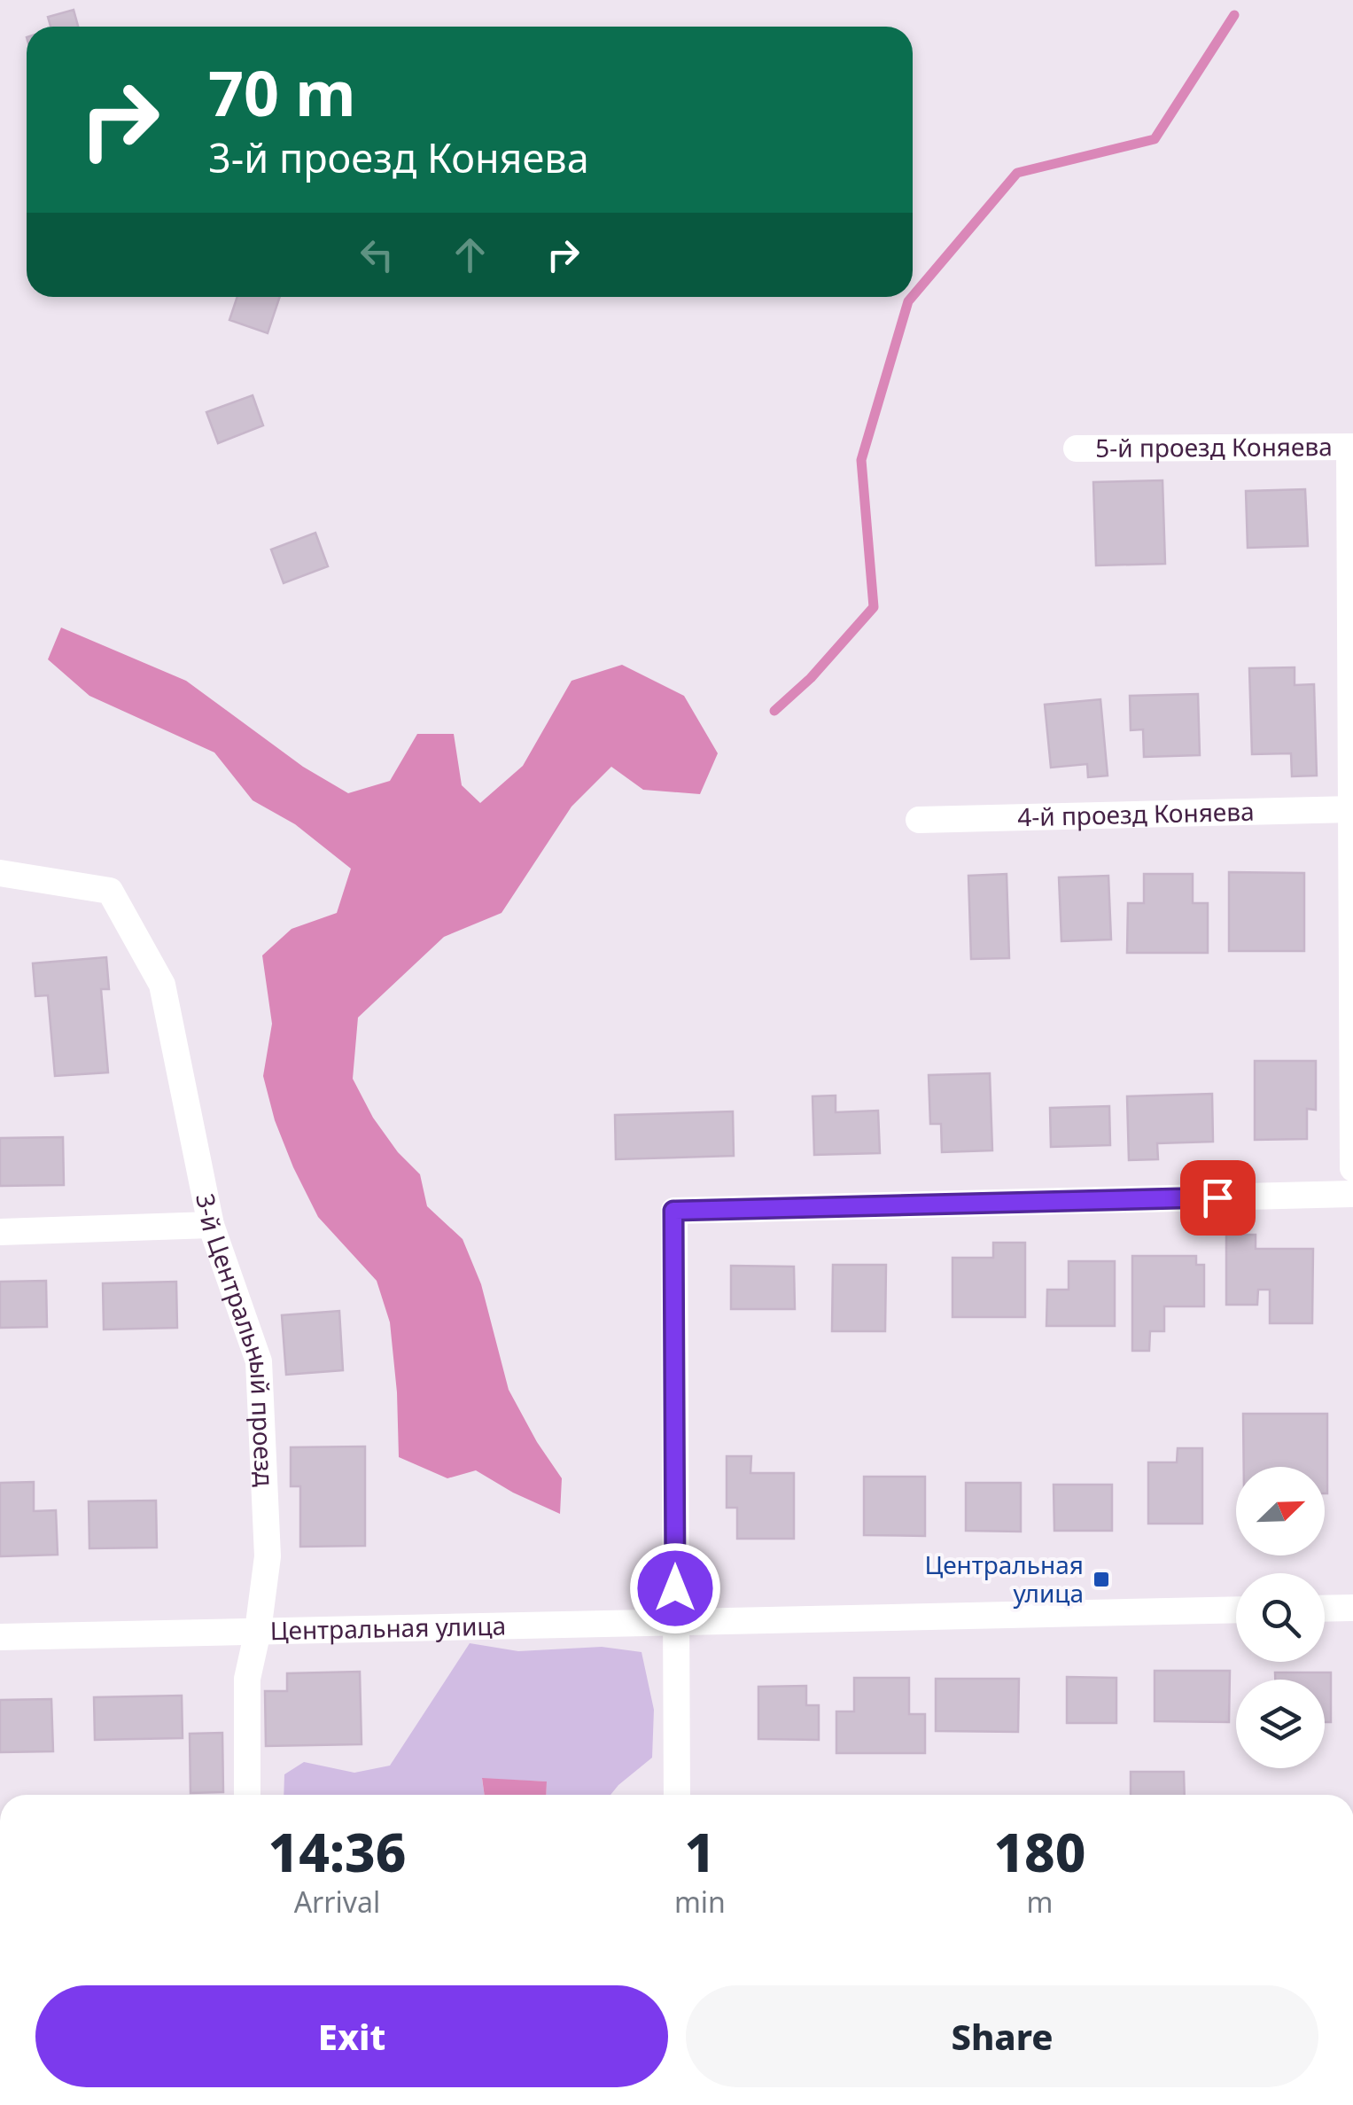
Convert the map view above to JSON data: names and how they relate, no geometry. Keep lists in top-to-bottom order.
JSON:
{
  "streets": {
    "street": [
      "5-й проезд Коняева",
      "4-й проезд Коняева",
      "3-й Центральный проезд",
      "Центральная улица"
    ]
  },
  "crossings": [
    ["3-й Центральный проезд", "Центральная улица"]
  ],
  "places": {
    "transit": ["Центральная улица"]
  },
  "north": "top right",
  "page": {
    "turn": ["70 m", "3-й проезд Коняева"],
    "eta": [
      "14:36",
      "Arrival",
      "1",
      "min",
      "180",
      "m"
    ],
    "buttons": ["Exit", "Share"]
  }
}
